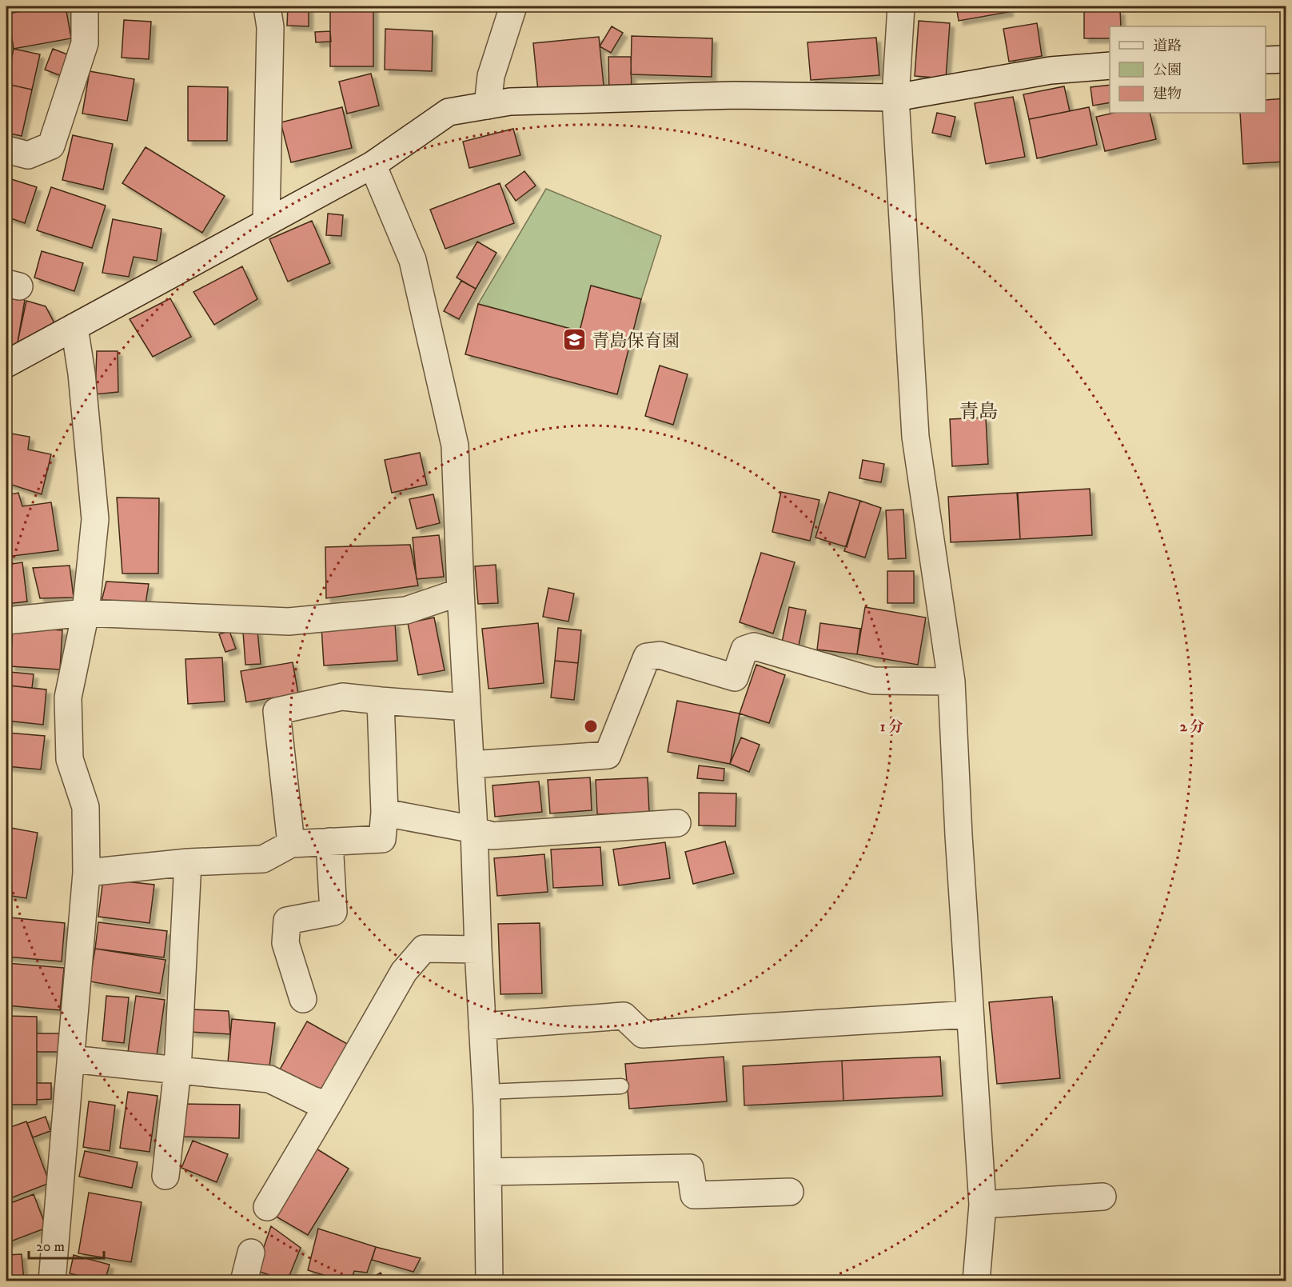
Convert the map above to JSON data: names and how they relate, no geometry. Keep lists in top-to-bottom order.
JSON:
{
  "districts": ["青島"],
  "places": {
    "school or university": ["青島保育園"]
  },
  "legend": ["道路", "公園", "建物"],
  "scale_bar": "20 m",
  "rings": ["1 分", "2 分"]
}
